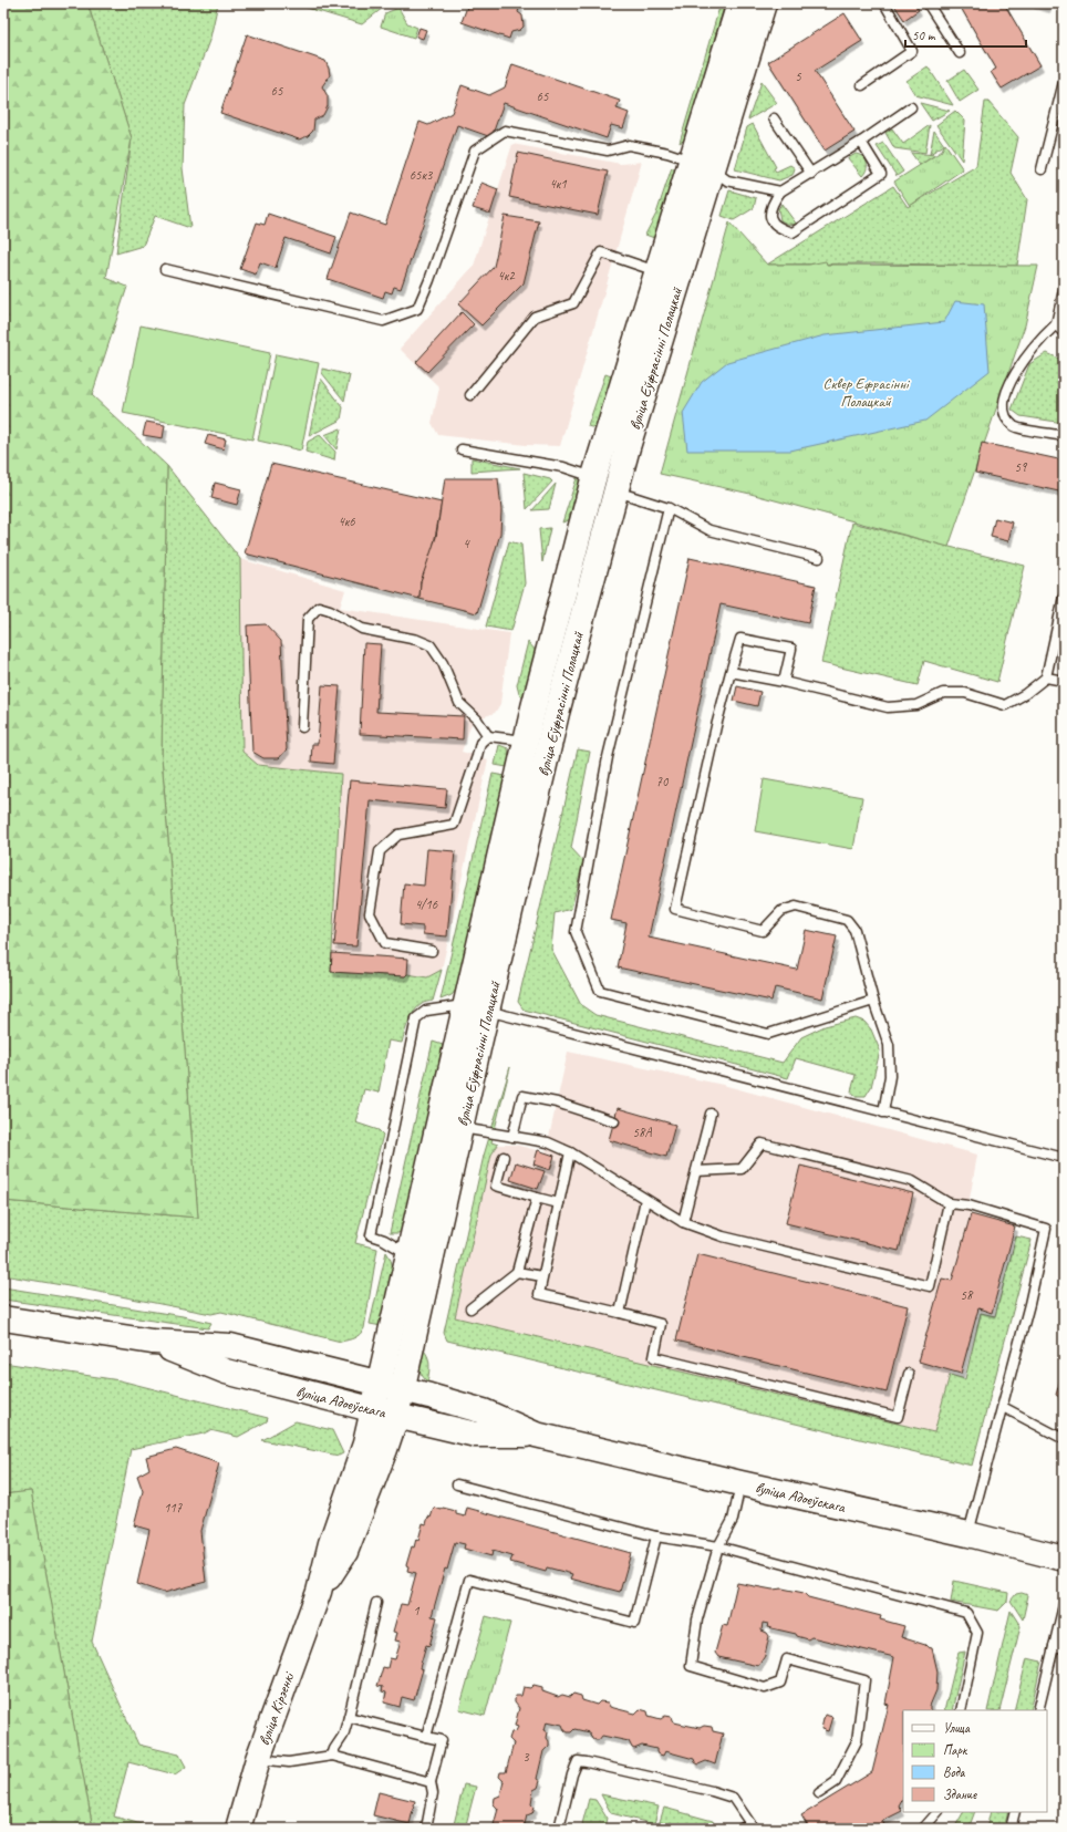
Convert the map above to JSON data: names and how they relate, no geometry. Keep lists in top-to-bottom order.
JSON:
{
  "streets": {
    "main road": ["вуліца Еўфрасінні Полацкай", "вуліца Адоеўскага", "вуліца Кірэенкі"]
  },
  "crossings": [
    ["вуліца Еўфрасінні Полацкай", "вуліца Адоеўскага"],
    ["вуліца Еўфрасінні Полацкай", "вуліца Кірэенкі"],
    ["вуліца Адоеўскага", "вуліца Кірэенкі"]
  ],
  "parks": ["Сквер Ефрасінні Полацкай"],
  "house_numbers": [
    "5",
    "65",
    "65",
    "65к3",
    "4к1",
    "4к2",
    "59",
    "4к6",
    "4",
    "70",
    "4/16",
    "58А",
    "58",
    "117",
    "1",
    "3"
  ],
  "legend": [
    "Улица",
    "Парк",
    "Вода",
    "Здание"
  ],
  "scale_bar": "50 m"
}
